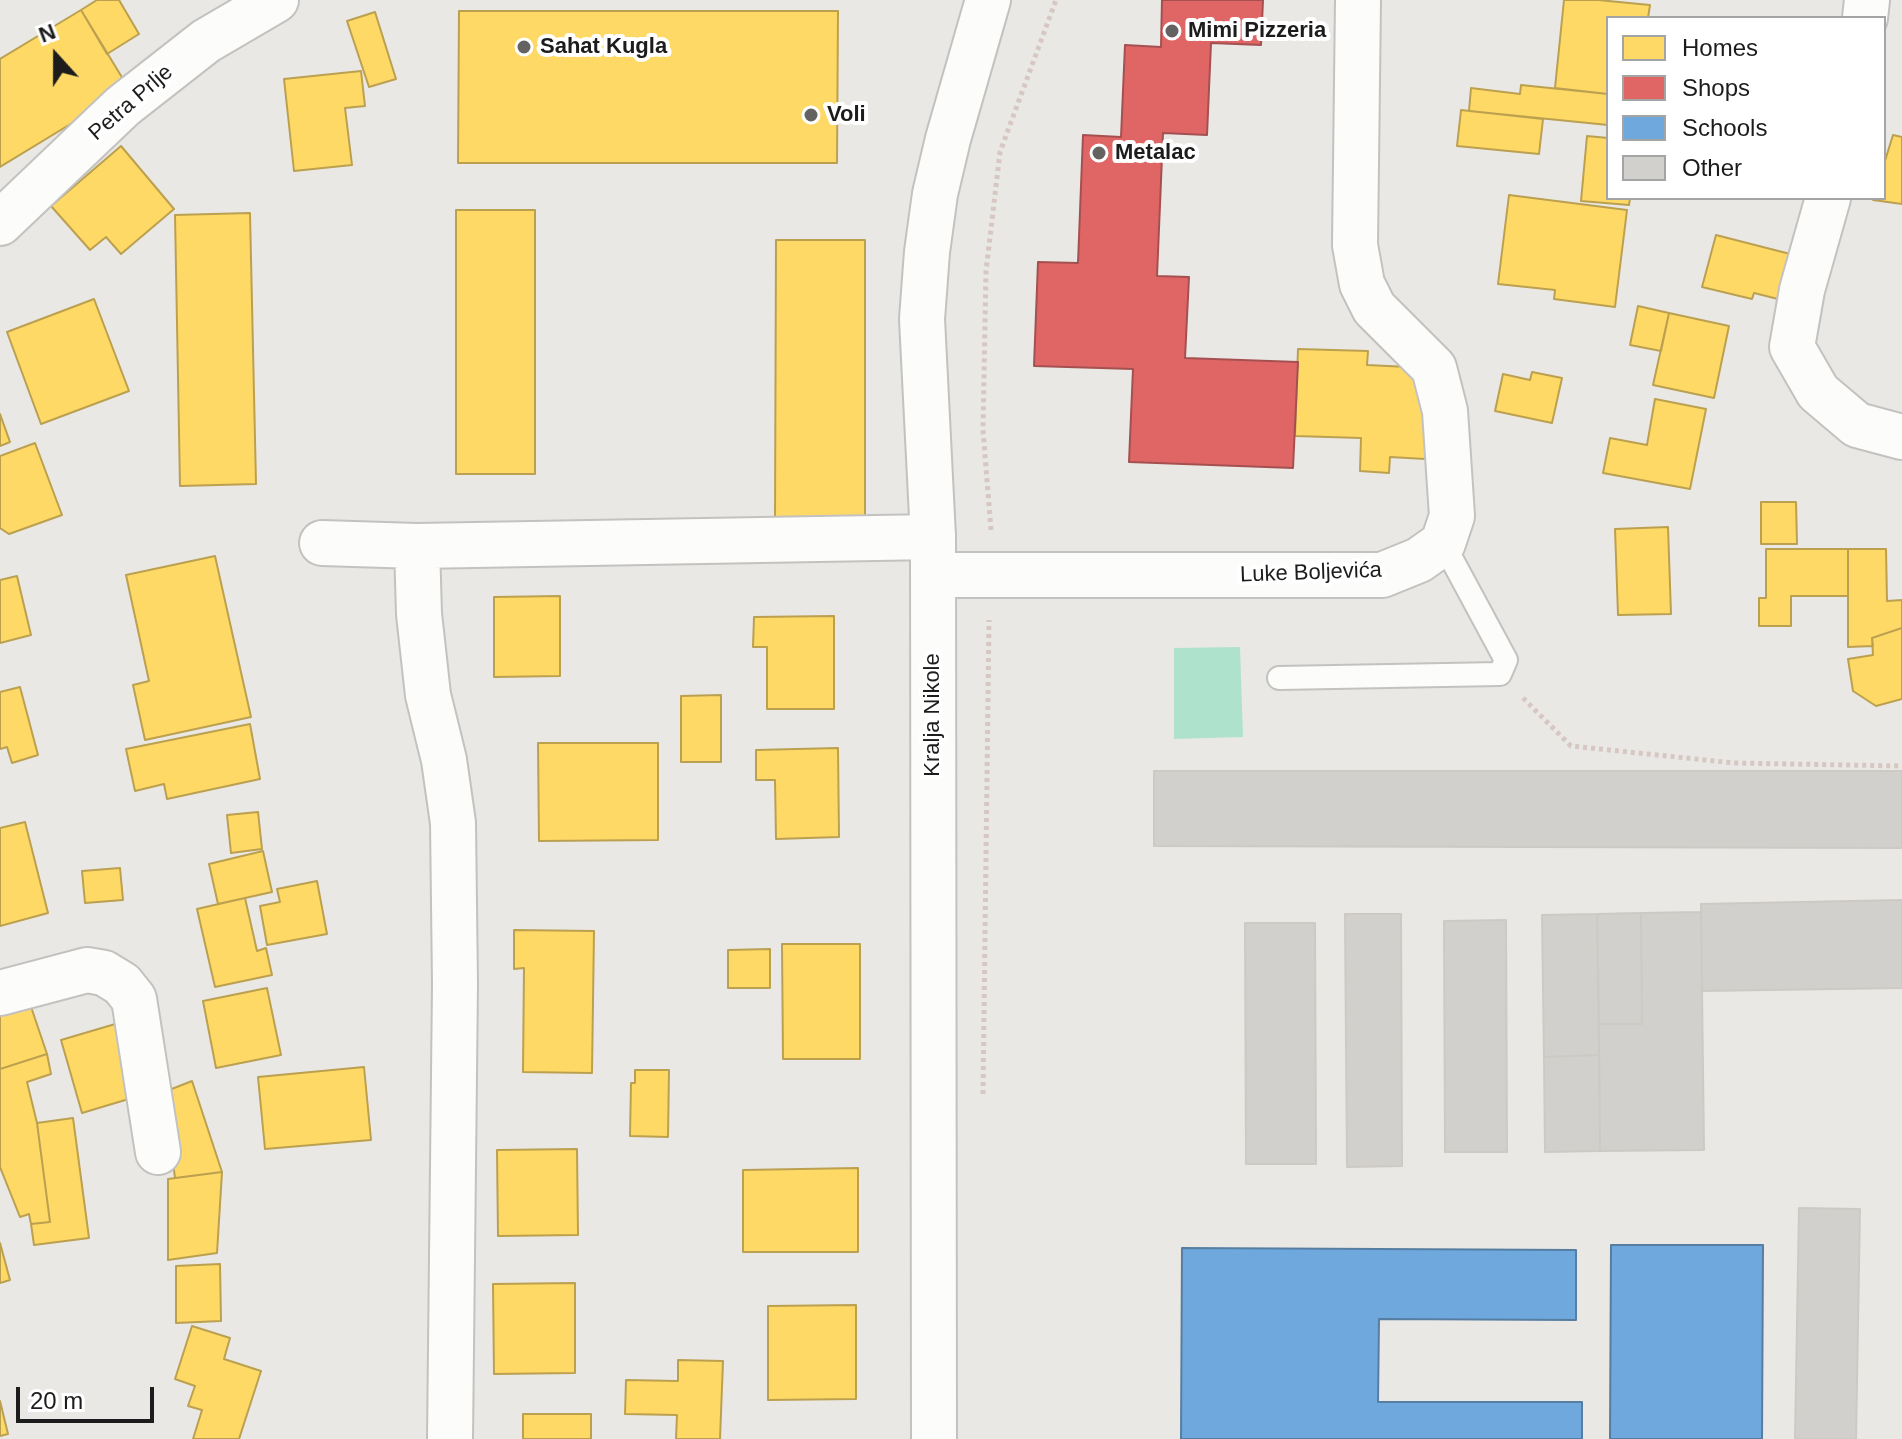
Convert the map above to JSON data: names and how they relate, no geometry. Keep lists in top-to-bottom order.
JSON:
{
  "streets": {
    "street": ["Petra Prlje", "Luke Boljevića", "Kralja Nikole"]
  },
  "crossings": [
    ["Luke Boljevića", "Kralja Nikole"]
  ],
  "places": [
    "Mimi Pizzeria",
    "Sahat Kugla",
    "Voli",
    "Metalac"
  ],
  "legend": [
    "Homes",
    "Shops",
    "Schools",
    "Other"
  ],
  "scale_bar": "20 m",
  "north": "top"
}
